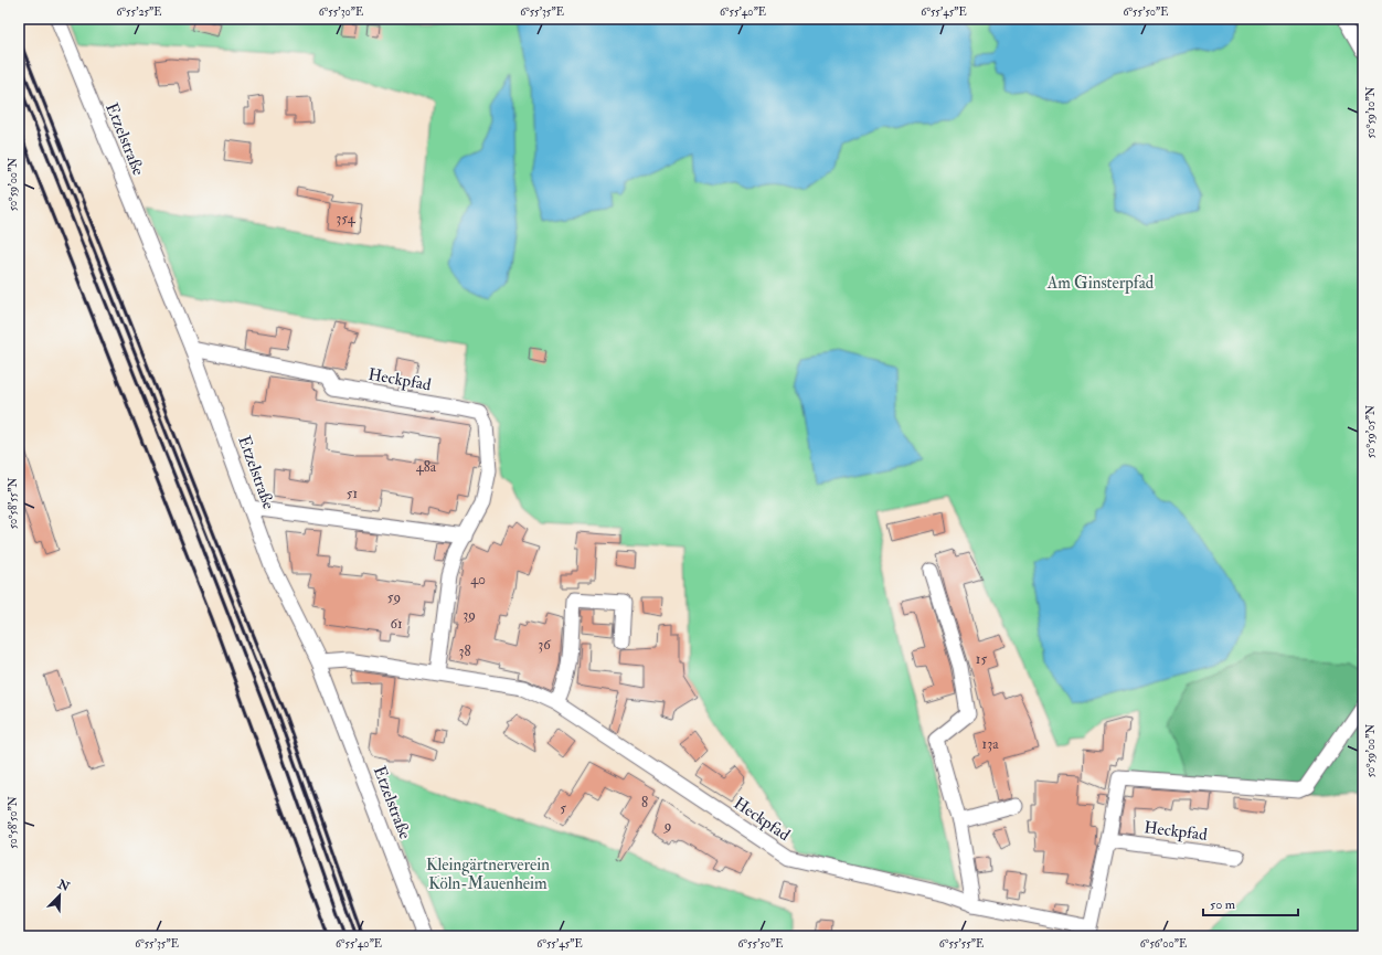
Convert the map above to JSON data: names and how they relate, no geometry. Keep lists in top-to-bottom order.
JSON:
{
  "streets": {
    "street": ["Etzelstraße", "Heckpfad"]
  },
  "crossings": [
    ["Etzelstraße", "Heckpfad"]
  ],
  "parks": ["Am Ginsterpfad", "Kleingärtnerverein Köln-Mauenheim"],
  "house_numbers": [
    "354",
    "48a",
    "51",
    "40",
    "59",
    "39",
    "61",
    "36",
    "38",
    "15",
    "13a",
    "8",
    "5",
    "9"
  ],
  "scale_bar": "50 m",
  "north": "top right",
  "coordinates": [
    "6°55'25\"E",
    "6°55'30\"E",
    "6°55'35\"E",
    "6°55'40\"E",
    "6°55'45\"E",
    "6°55'50\"E",
    "50°59'10\"N",
    "50°59'00\"N",
    "50°59'05\"N",
    "50°58'55\"N",
    "50°58'50\"N",
    "6°55'55\"E",
    "6°56'00\"E"
  ]
}
